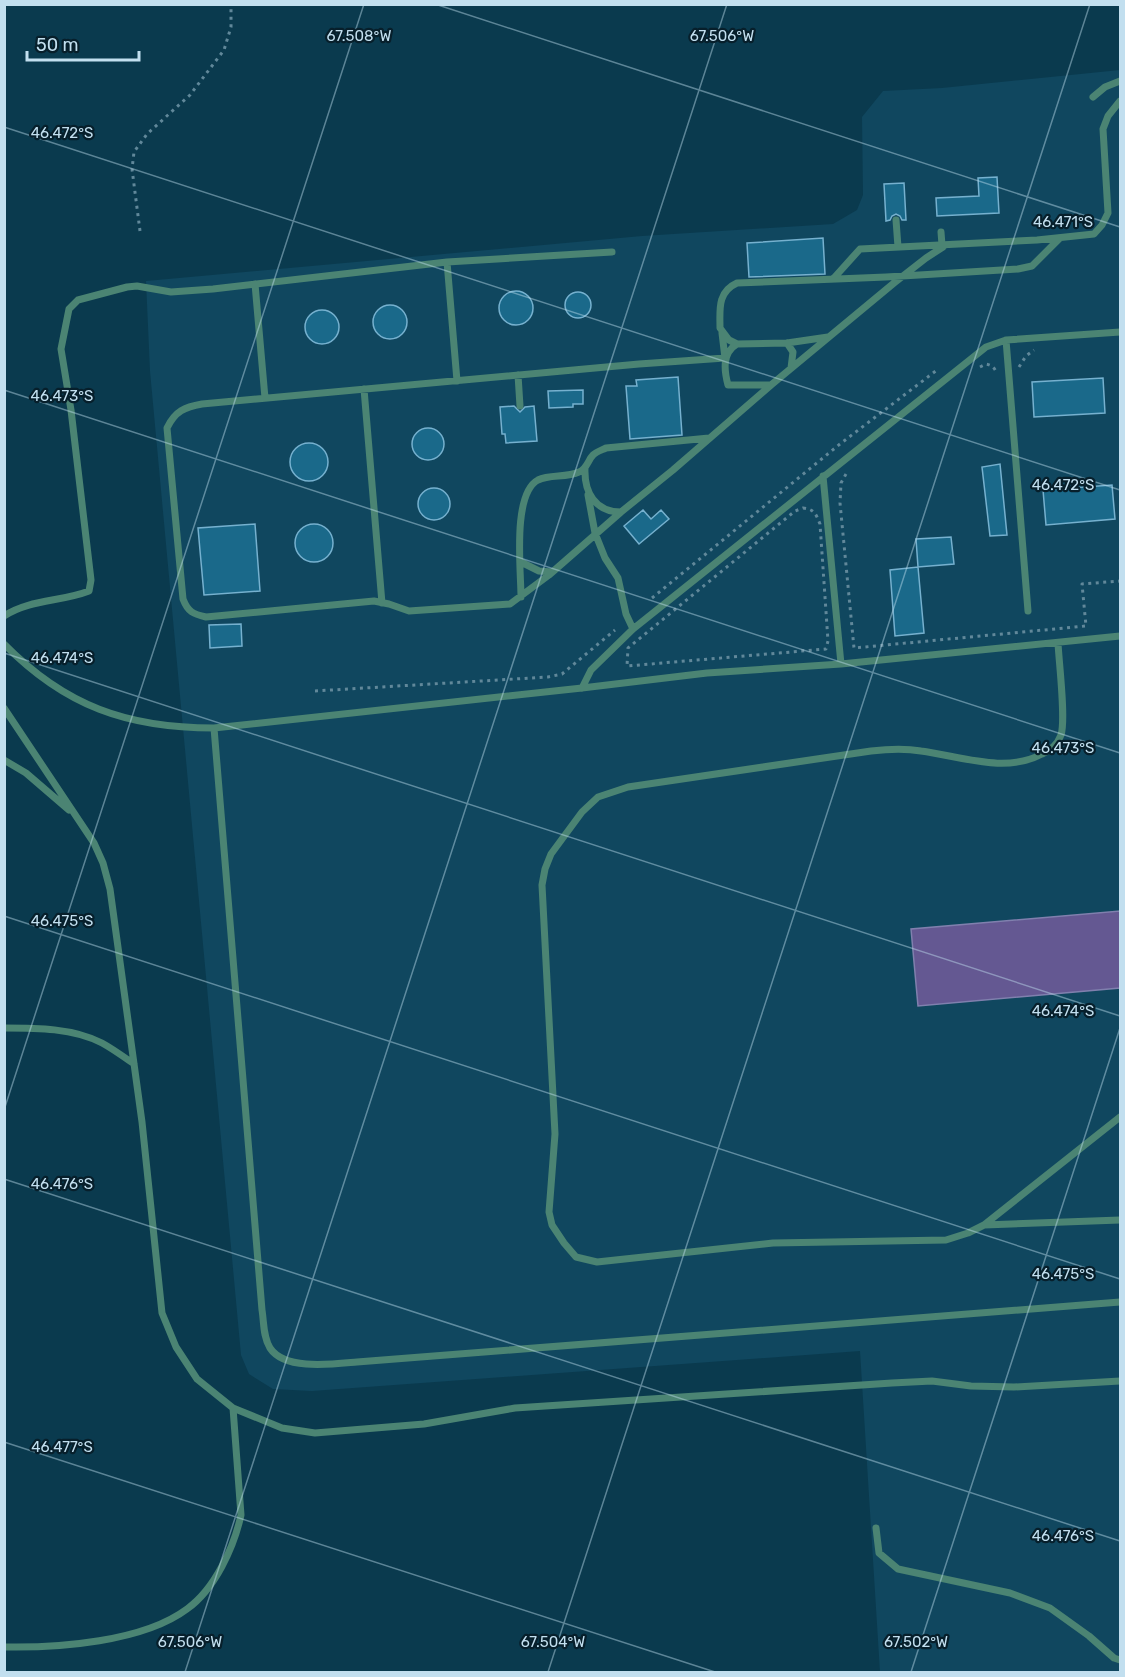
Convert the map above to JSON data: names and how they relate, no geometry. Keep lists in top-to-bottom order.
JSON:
{
  "scale_bar": "50 m",
  "coordinates": [
    "67.508°W",
    "67.506°W",
    "46.472°S",
    "46.471°S",
    "46.473°S",
    "46.474°S",
    "46.475°S",
    "46.476°S",
    "46.477°S",
    "67.504°W",
    "67.502°W"
  ]
}
